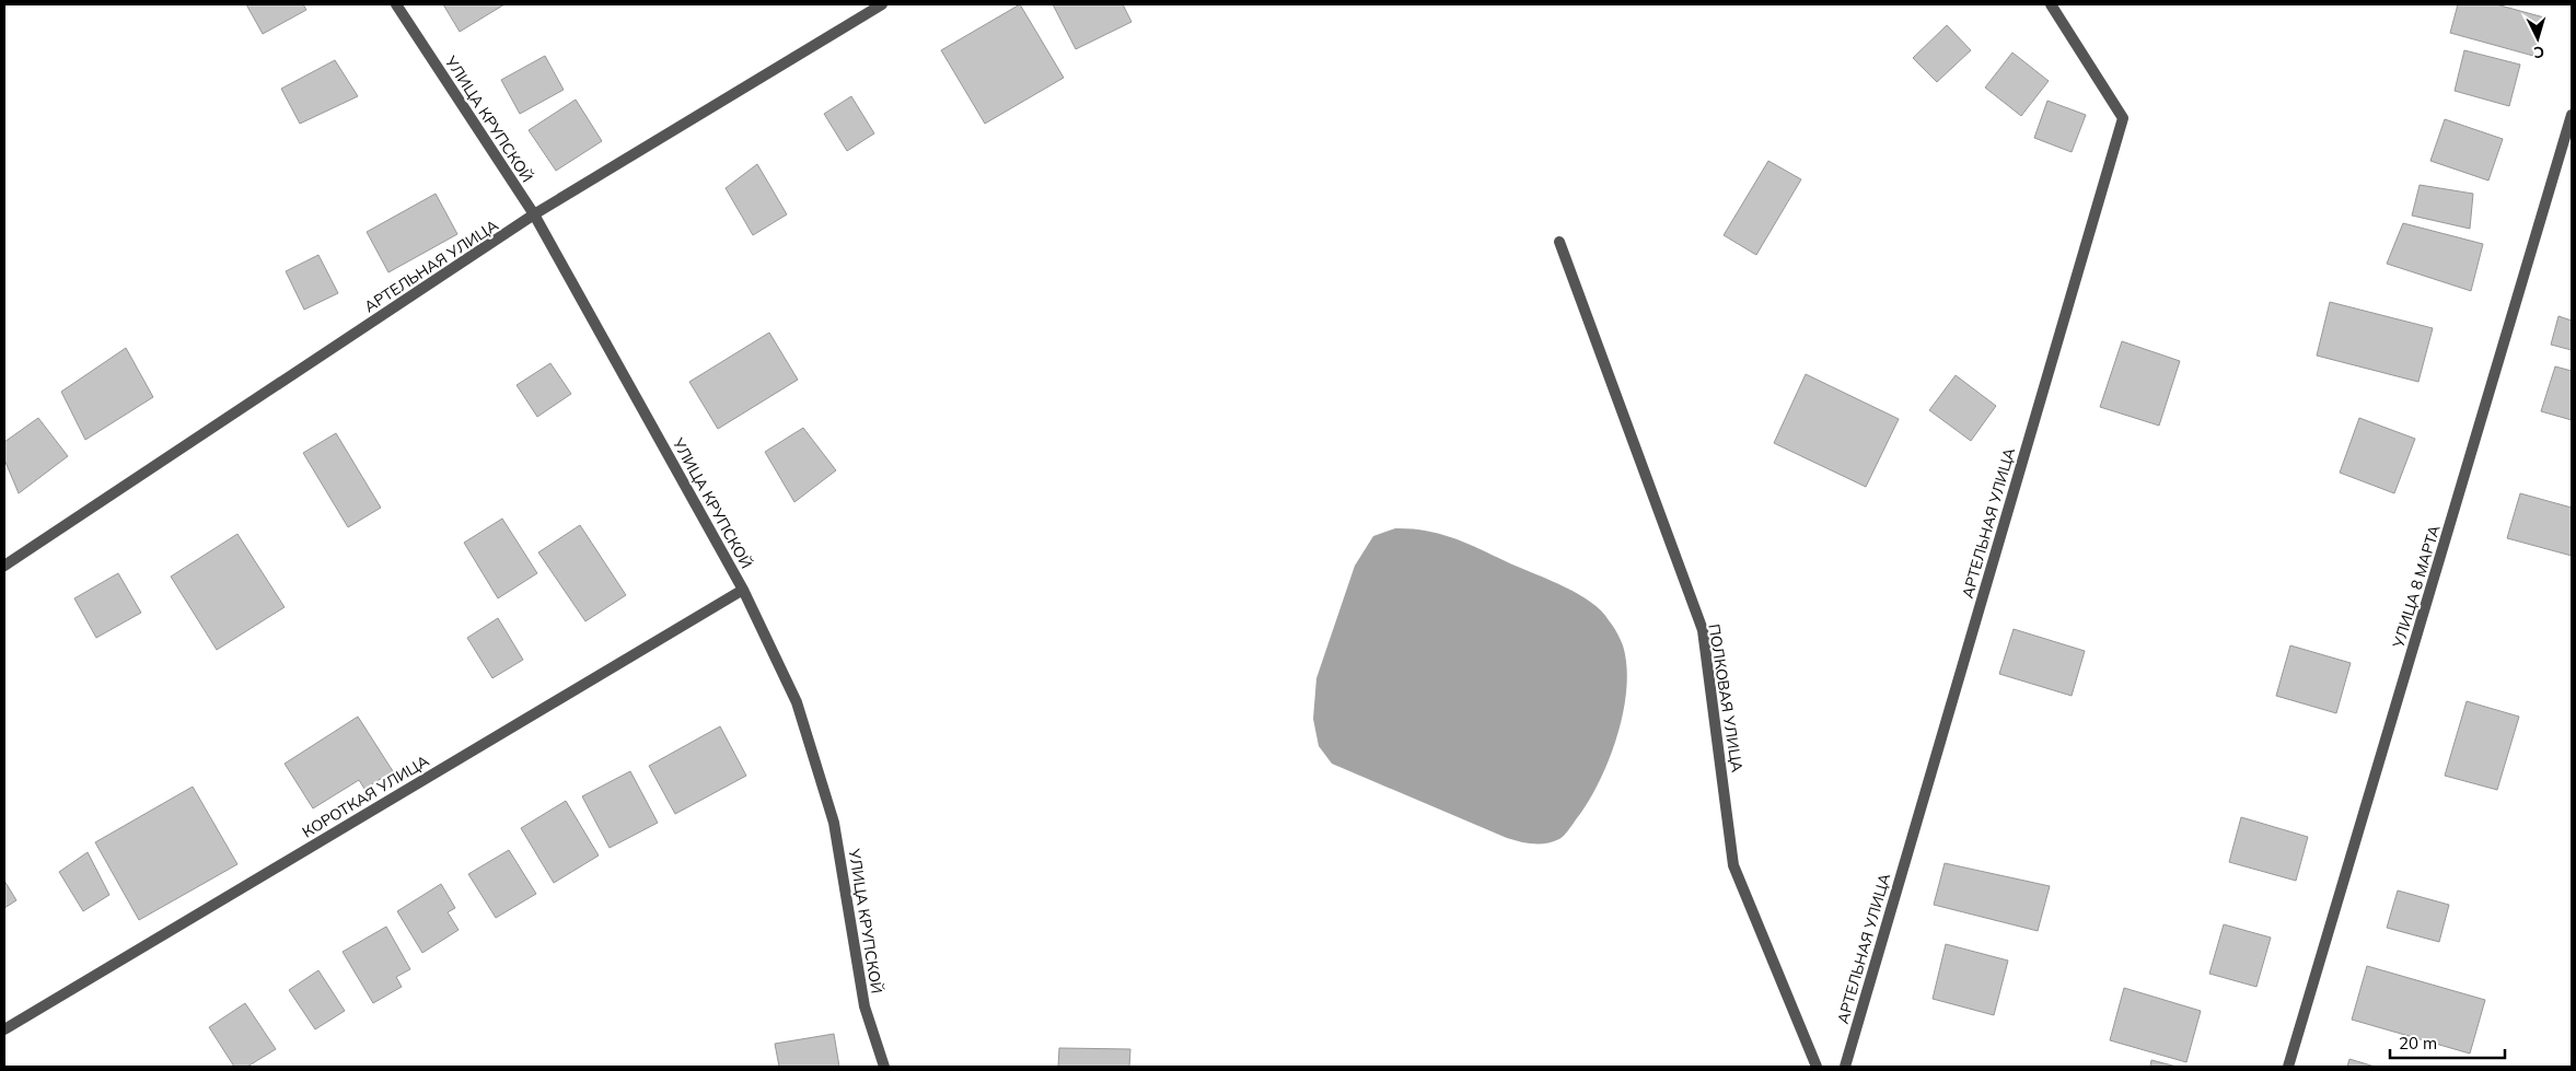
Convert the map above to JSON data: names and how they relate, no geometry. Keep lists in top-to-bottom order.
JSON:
{
  "streets": {
    "street": [
      "УЛИЦА КРУПСКОЙ",
      "АРТЕЛЬНАЯ УЛИЦА",
      "УЛИЦА 8 МАРТА",
      "ПОЛКОВАЯ УЛИЦА",
      "КОРОТКАЯ УЛИЦА"
    ]
  },
  "crossings": [
    ["УЛИЦА КРУПСКОЙ", "АРТЕЛЬНАЯ УЛИЦА"],
    ["УЛИЦА КРУПСКОЙ", "КОРОТКАЯ УЛИЦА"]
  ],
  "scale_bar": "20 m",
  "north": "bottom"
}
